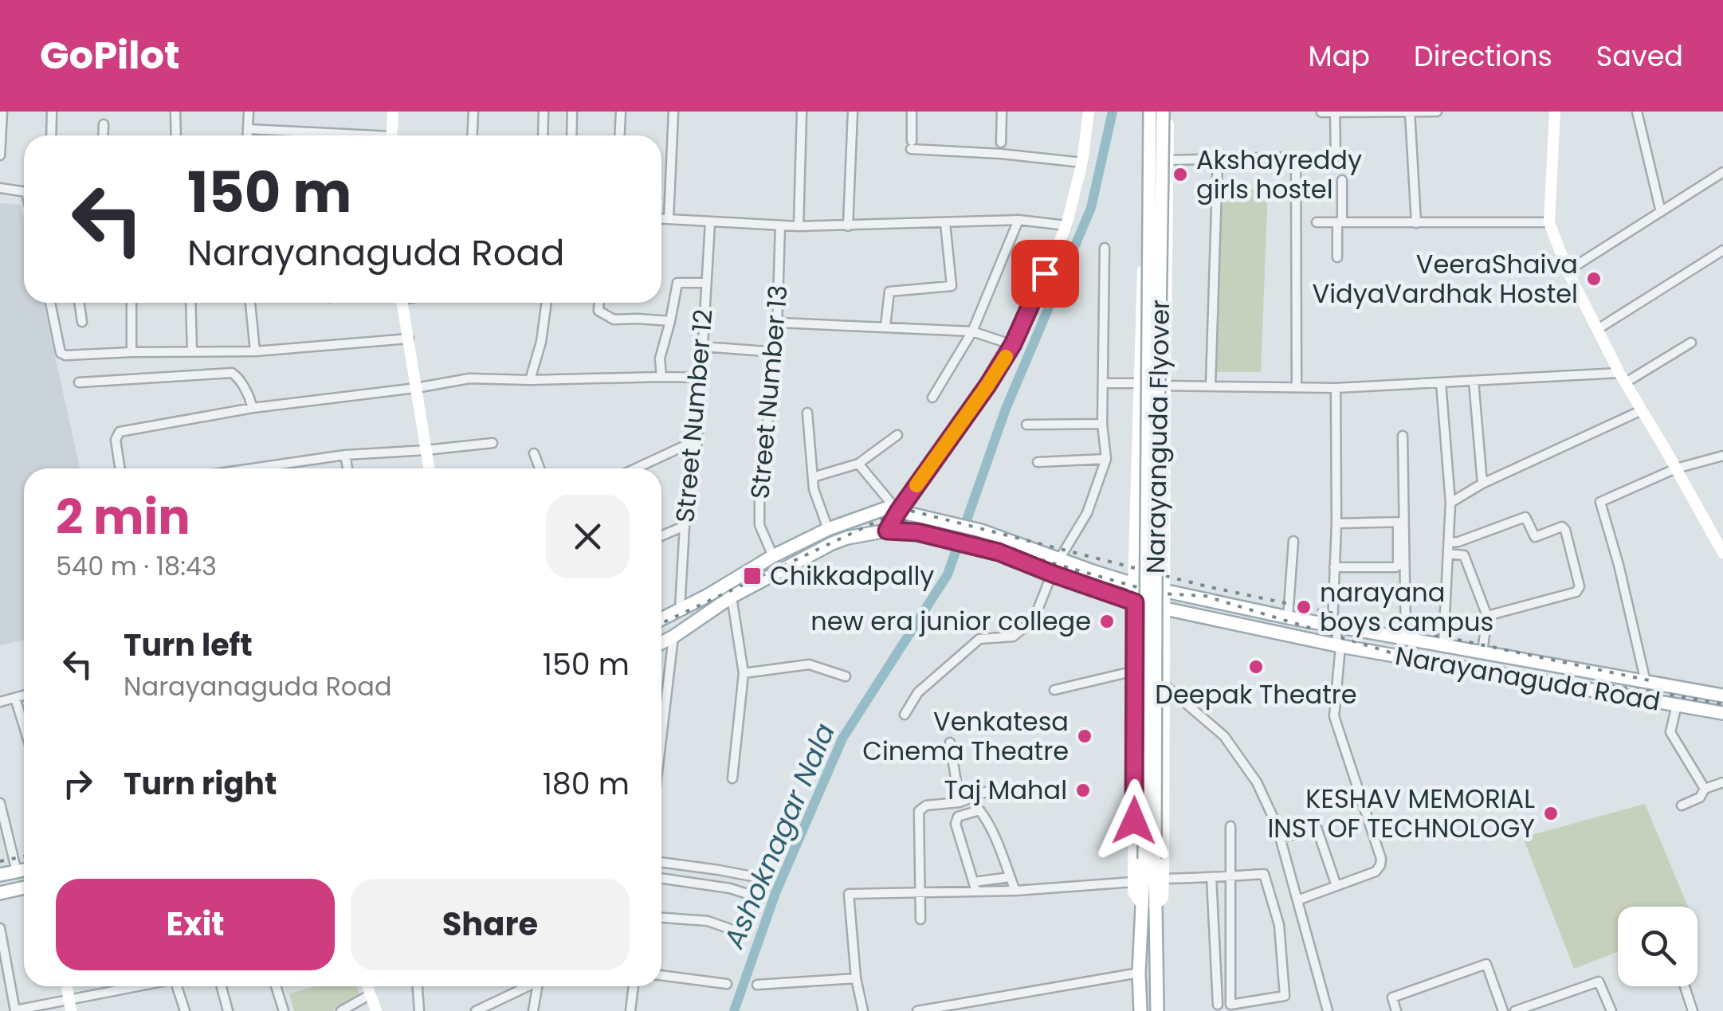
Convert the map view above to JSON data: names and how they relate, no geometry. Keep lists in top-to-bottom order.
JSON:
{
  "streets": {
    "main road": ["Narayanguda Flyover", "Narayanaguda Road"],
    "street": ["Street Number 13", "Street Number 12"]
  },
  "water": ["Ashoknagar Nala"],
  "places": {
    "other": [
      "Akshayreddy girls hostel",
      "VeeraShaiva VidyaVardhak Hostel",
      "narayana boys campus",
      "new era junior college",
      "Deepak Theatre",
      "Venkatesa Cinema Theatre",
      "Taj Mahal",
      "KESHAV MEMORIAL INST OF TECHNOLOGY"
    ],
    "transit": ["Chikkadpally"]
  },
  "page": {
    "header": "GoPilot",
    "nav": ["Map", "Directions", "Saved"],
    "turn": ["150 m", "Narayanaguda Road"],
    "heading": ["2 min", "540 m · 18:43"],
    "list": [
      {
        "name": "Turn left",
        "note": "Narayanaguda Road",
        "value": "150 m"
      },
      {
        "name": "Turn right",
        "value": "180 m"
      }
    ],
    "buttons": ["Exit", "Share"]
  }
}
